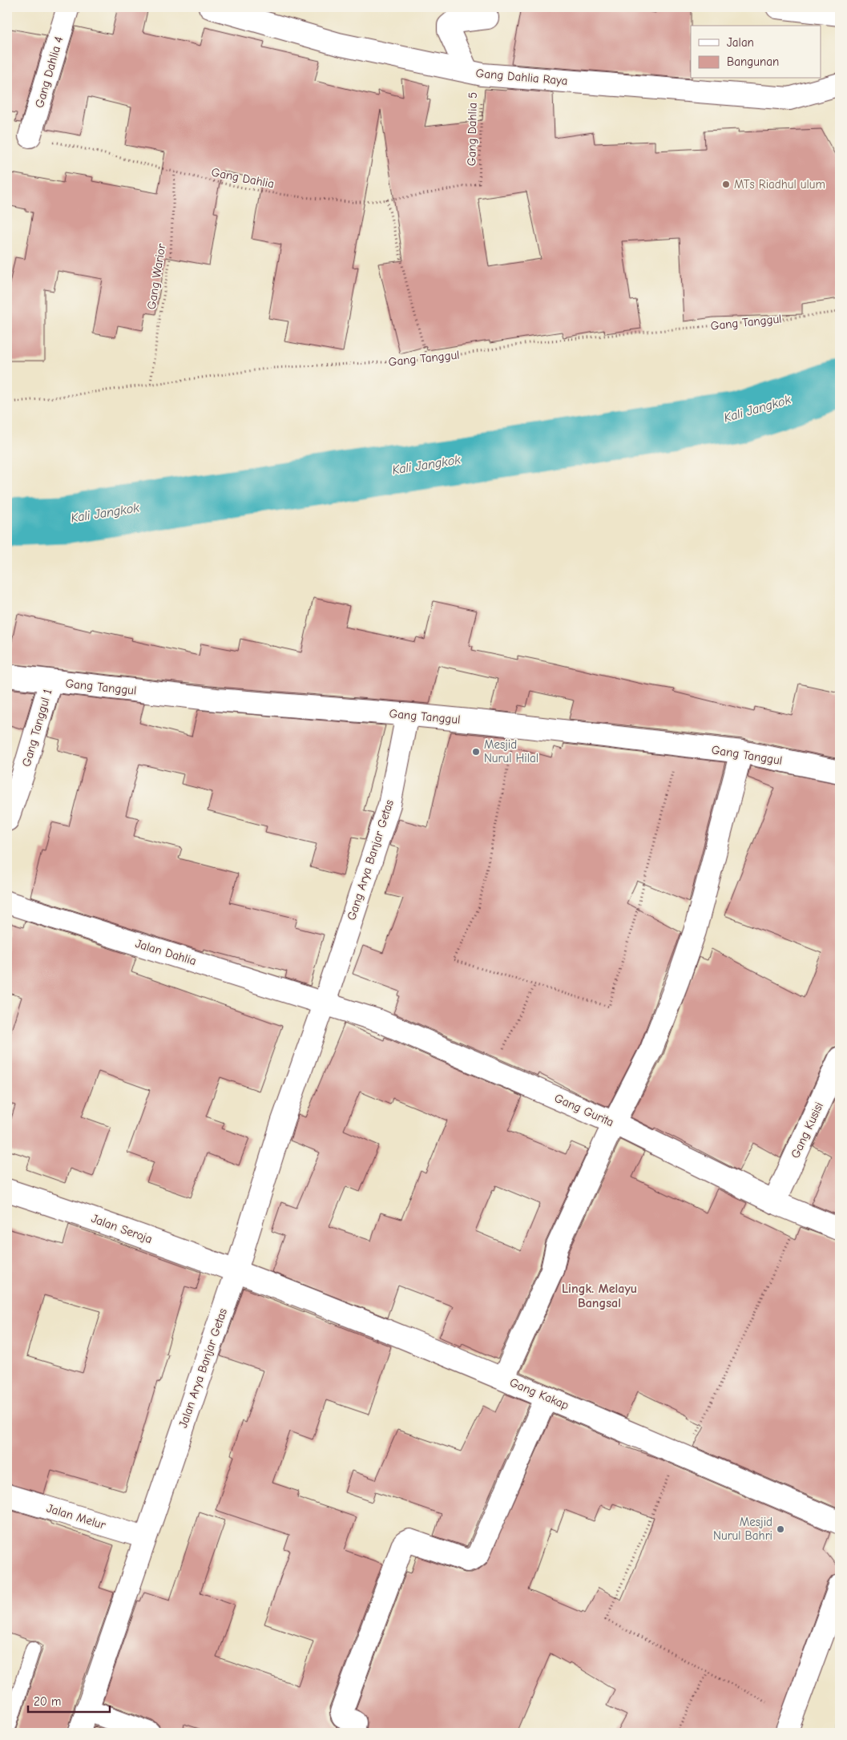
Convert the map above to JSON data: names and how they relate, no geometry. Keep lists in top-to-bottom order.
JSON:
{
  "streets": {
    "street": [
      "Gang Dahlia 4",
      "Gang Dahlia Raya",
      "Gang Tanggul",
      "Gang Tanggul 1",
      "Gang Arya Banjar Getas",
      "Jalan Dahlia",
      "Gang Gurita",
      "Gang Kusisi",
      "Jalan Seroja",
      "Jalan Arya Banjar Getas",
      "Gang Kakap",
      "Jalan Melur"
    ],
    "path": ["Gang Dahlia 5", "Gang Dahlia", "Gang Warior"]
  },
  "crossings": [
    ["Gang Dahlia 4", "Gang Dahlia"],
    ["Gang Dahlia Raya", "Gang Dahlia 5"],
    ["Gang Dahlia 5", "Gang Dahlia"],
    ["Gang Dahlia", "Gang Warior"],
    ["Gang Warior", "Gang Tanggul"],
    ["Gang Tanggul", "Gang Tanggul 1"],
    ["Gang Tanggul", "Gang Arya Banjar Getas"],
    ["Gang Arya Banjar Getas", "Jalan Dahlia"],
    ["Gang Arya Banjar Getas", "Gang Gurita"],
    ["Gang Arya Banjar Getas", "Jalan Arya Banjar Getas"],
    ["Jalan Dahlia", "Gang Gurita"],
    ["Jalan Dahlia", "Jalan Arya Banjar Getas"],
    ["Gang Gurita", "Gang Kusisi"],
    ["Gang Gurita", "Jalan Arya Banjar Getas"],
    ["Jalan Seroja", "Jalan Arya Banjar Getas"],
    ["Jalan Seroja", "Gang Kakap"],
    ["Jalan Arya Banjar Getas", "Gang Kakap"],
    ["Jalan Arya Banjar Getas", "Jalan Melur"]
  ],
  "districts": ["Lingk. Melayu Bangsal"],
  "water": ["Kali Jangkok"],
  "places": ["MTs Riadhul ulum", "Mesjid Nurul Hilal", "Mesjid Nurul Bahri"],
  "legend": ["Jalan", "Bangunan"],
  "scale_bar": "20 m"
}
